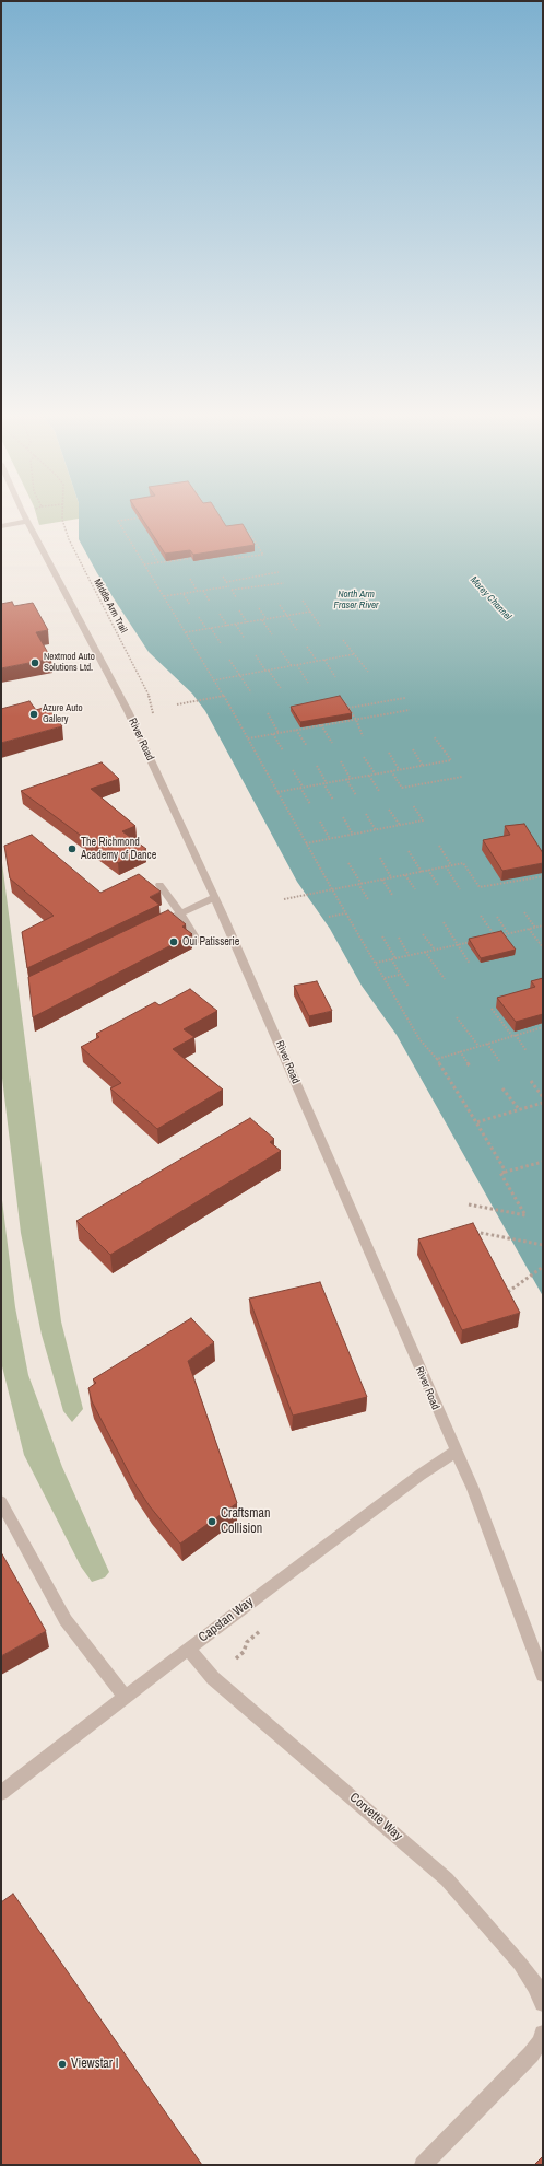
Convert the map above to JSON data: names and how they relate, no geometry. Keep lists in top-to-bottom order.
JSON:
{
  "streets": {
    "street": ["River Road", "Capstan Way", "Corvette Way"],
    "path": ["Middle Arm Trail"]
  },
  "crossings": [
    ["River Road", "Capstan Way"],
    ["Capstan Way", "Corvette Way"]
  ],
  "water": ["North Arm Fraser River", "Morey Channel"],
  "places": [
    "Nextmod Auto Solutions Ltd.",
    "Azure Auto Gallery",
    "The Richmond Academy of Dance",
    "Oui Patisserie",
    "Craftsman Collision",
    "Viewstar I"
  ]
}
